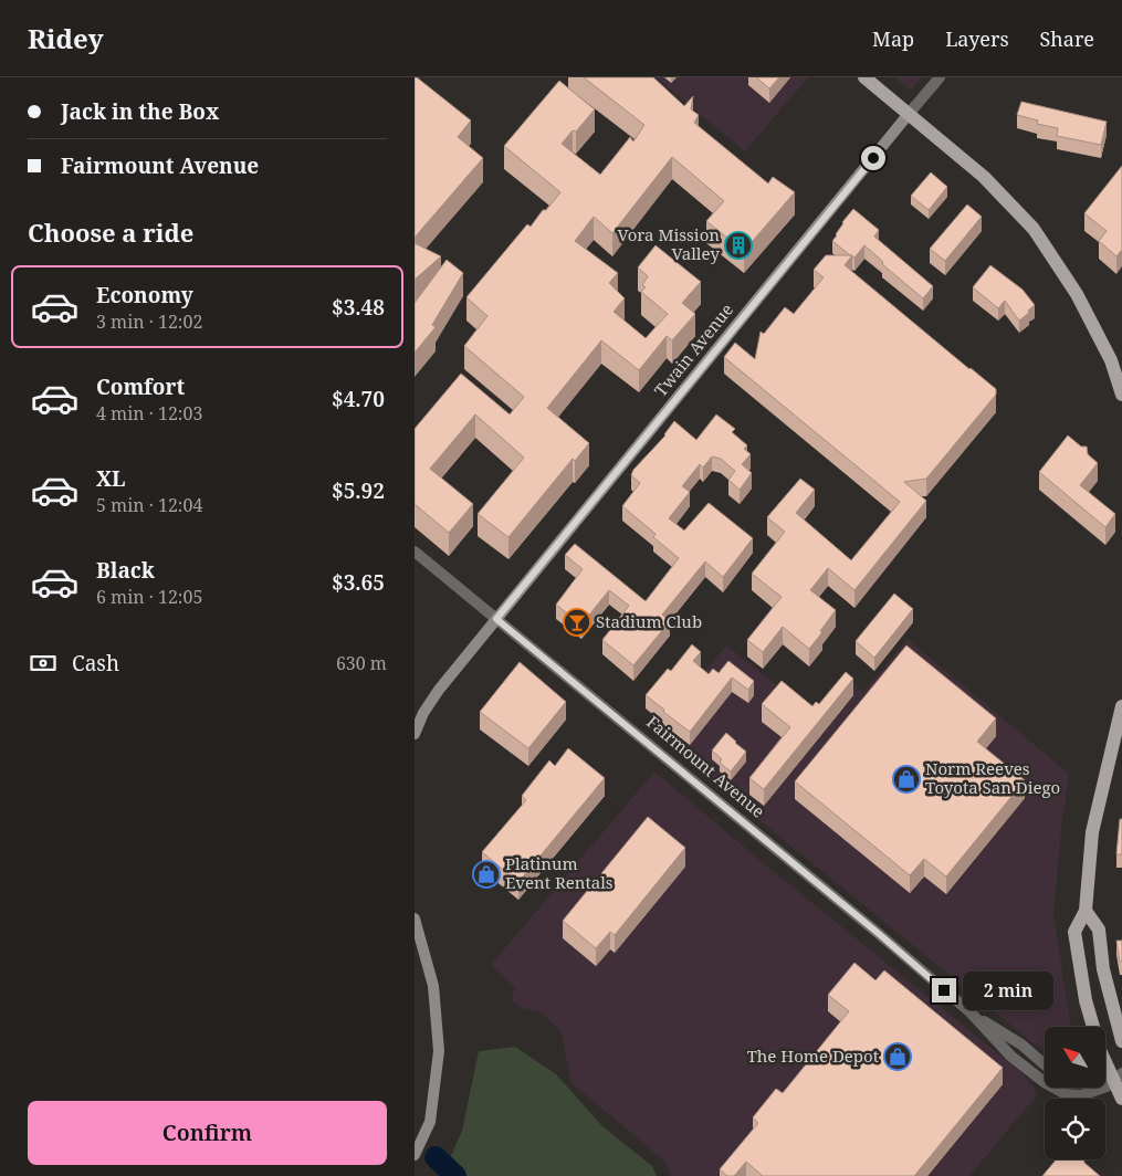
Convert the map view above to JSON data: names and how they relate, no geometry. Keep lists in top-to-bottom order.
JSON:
{
  "streets": {
    "main road": ["Twain Avenue"],
    "street": ["Fairmount Avenue"]
  },
  "crossings": [
    ["Twain Avenue", "Fairmount Avenue"]
  ],
  "places": {
    "building": ["Vora Mission Valley"],
    "bar": ["Stadium Club"],
    "shop": ["Norm Reeves Toyota San Diego", "Platinum Event Rentals", "The Home Depot"]
  },
  "north": "top left",
  "page": {
    "header": "Ridey",
    "nav": ["Map", "Layers", "Share"],
    "banner": ["Jack in the Box", "Fairmount Avenue"],
    "heading": "Choose a ride",
    "list": [
      {
        "name": "Economy",
        "note": "3 min · 12:02",
        "value": "$3.48"
      },
      {
        "name": "Comfort",
        "note": "4 min · 12:03",
        "value": "$4.70"
      },
      {
        "name": "XL",
        "note": "5 min · 12:04",
        "value": "$5.92"
      },
      {
        "name": "Black",
        "note": "6 min · 12:05",
        "value": "$3.65"
      }
    ],
    "pay": ["Cash", "630 m"],
    "bubble": "2 min",
    "buttons": "Confirm"
  }
}
